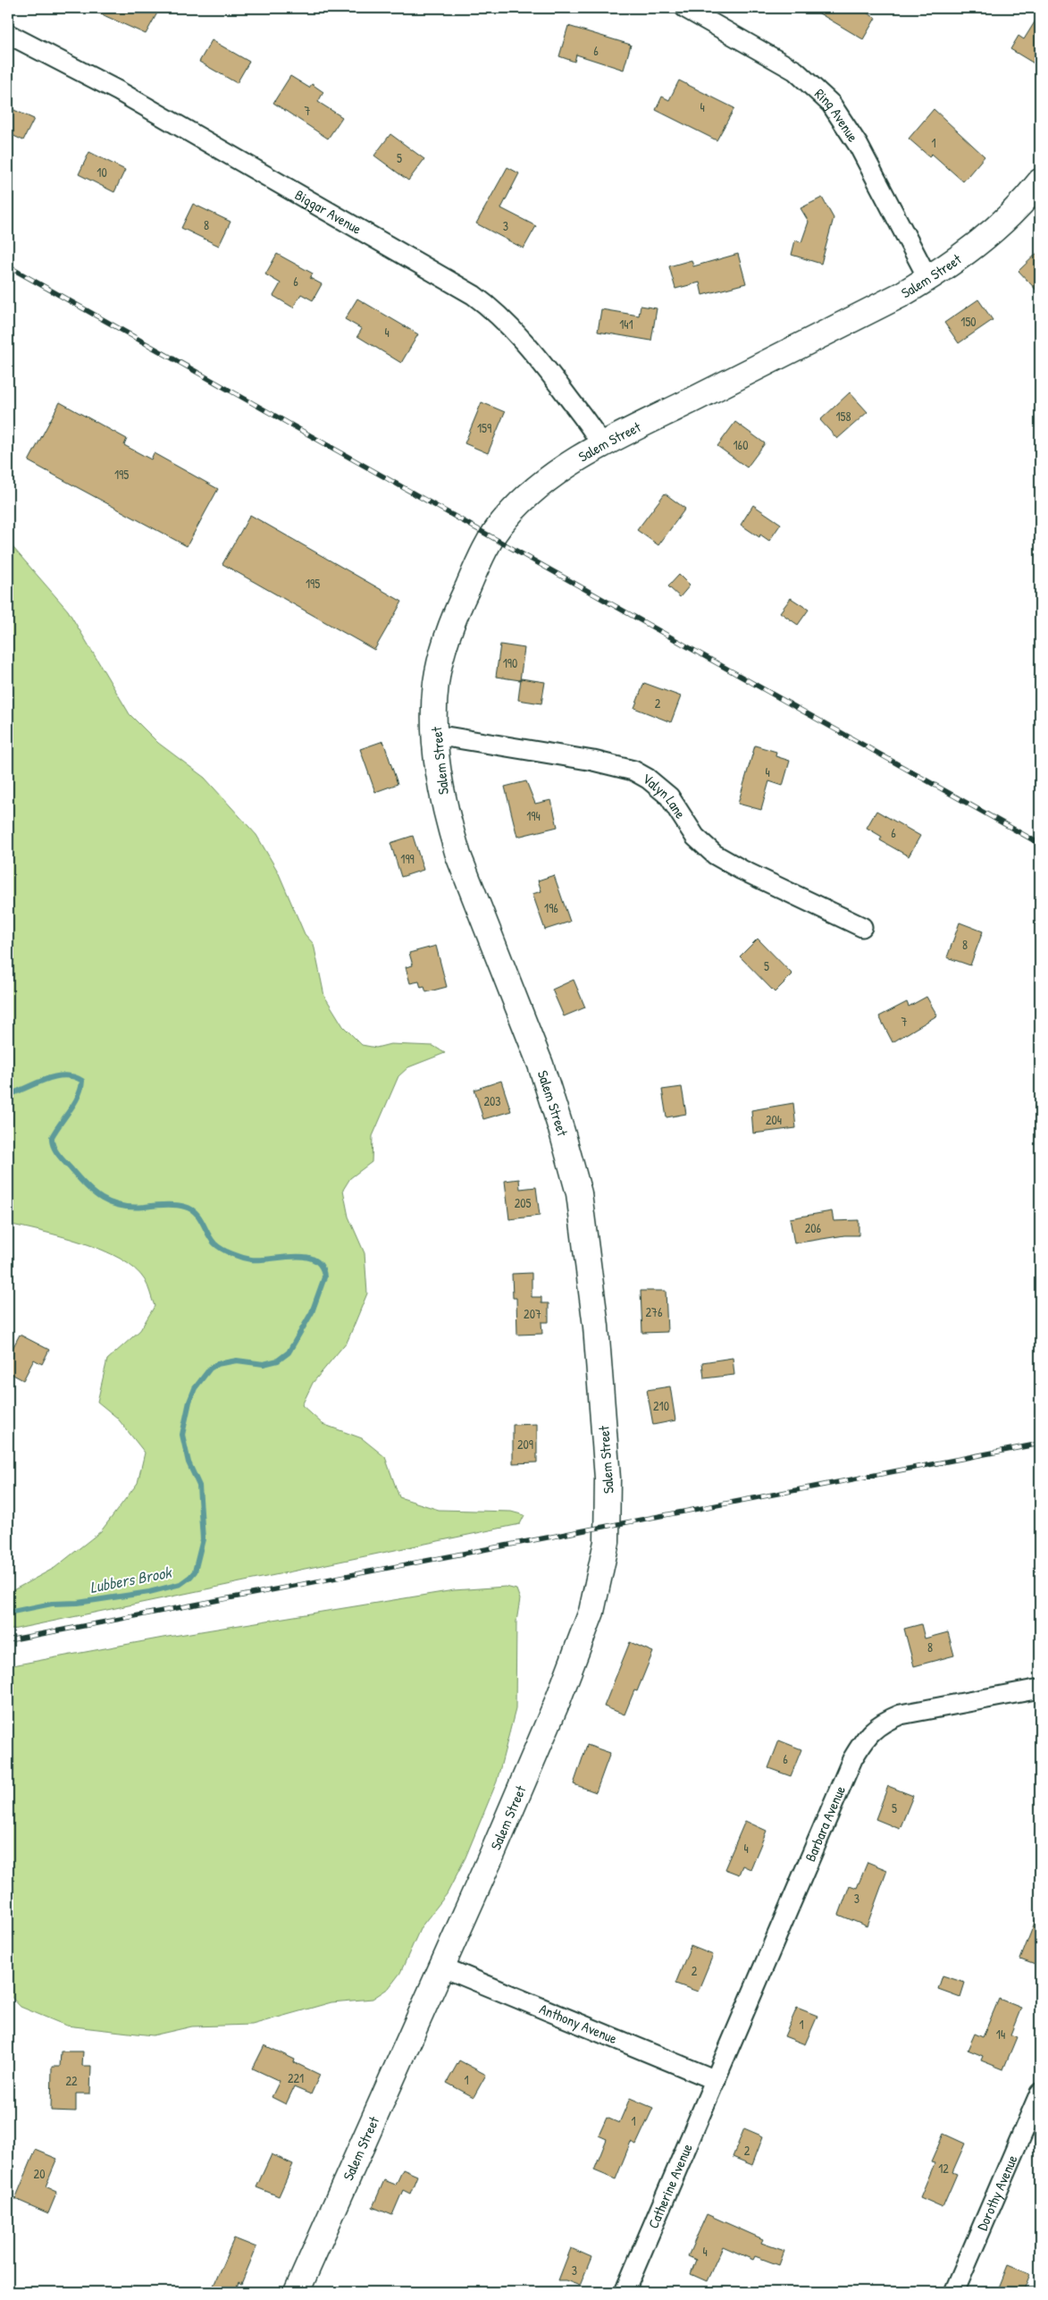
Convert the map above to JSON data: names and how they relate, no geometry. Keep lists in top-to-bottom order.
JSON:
{
  "streets": {
    "street": [
      "Ring Avenue",
      "Biggar Avenue",
      "Salem Street",
      "Valyn Lane",
      "Barbara Avenue",
      "Anthony Avenue",
      "Catherine Avenue",
      "Dorothy Avenue"
    ]
  },
  "crossings": [
    ["Ring Avenue", "Salem Street"],
    ["Biggar Avenue", "Salem Street"],
    ["Salem Street", "Valyn Lane"],
    ["Salem Street", "Anthony Avenue"],
    ["Barbara Avenue", "Anthony Avenue"],
    ["Barbara Avenue", "Catherine Avenue"],
    ["Anthony Avenue", "Catherine Avenue"]
  ],
  "water": ["Lubbers Brook"],
  "house_numbers": [
    "6",
    "4",
    "7",
    "1",
    "5",
    "10",
    "8",
    "3",
    "6",
    "150",
    "141",
    "4",
    "158",
    "159",
    "160",
    "195",
    "195",
    "190",
    "2",
    "4",
    "194",
    "6",
    "199",
    "196",
    "8",
    "5",
    "7",
    "203",
    "204",
    "205",
    "206",
    "276",
    "207",
    "210",
    "209",
    "8",
    "6",
    "5",
    "4",
    "3",
    "2",
    "1",
    "14",
    "221",
    "1",
    "22",
    "1",
    "2",
    "12",
    "20",
    "4",
    "3"
  ]
}
